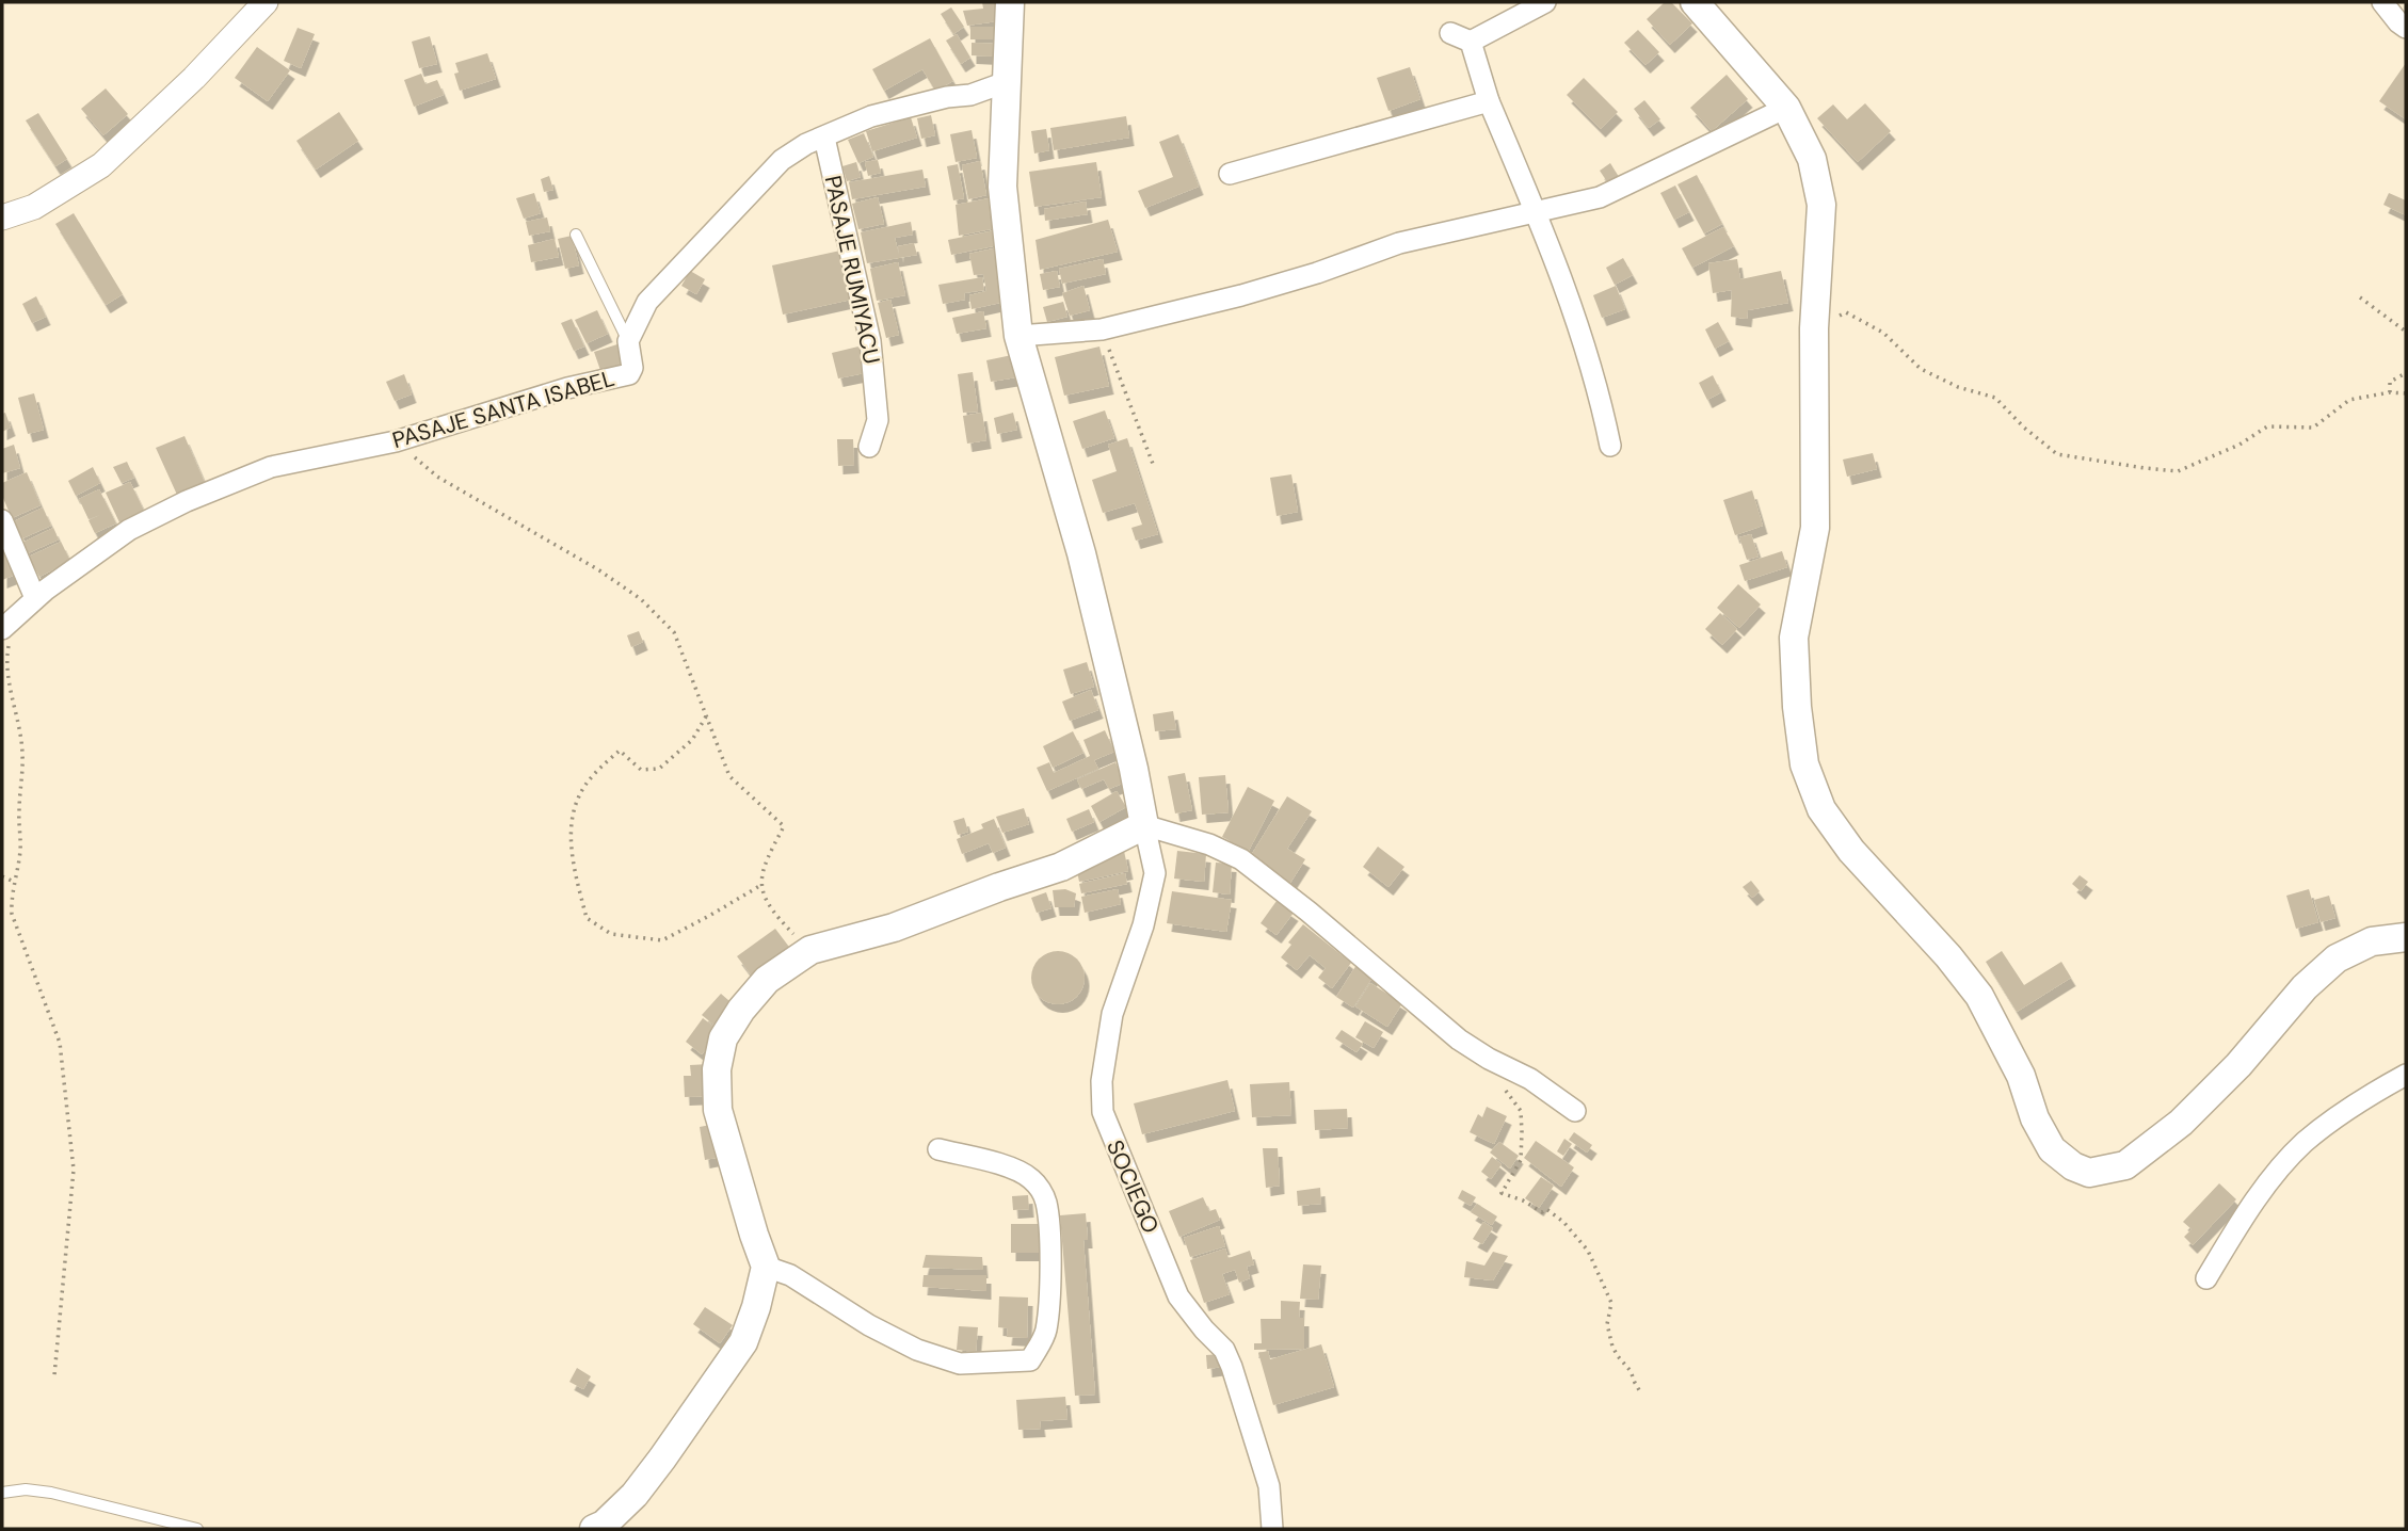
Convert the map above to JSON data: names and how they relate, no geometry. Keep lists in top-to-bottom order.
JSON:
{
  "streets": {
    "street": ["PASAJE RUMIYACU", "PASAJE SANTA ISABEL", "SOCIEGO"]
  },
  "crossings": [
    ["PASAJE RUMIYACU", "PASAJE SANTA ISABEL"]
  ]
}
